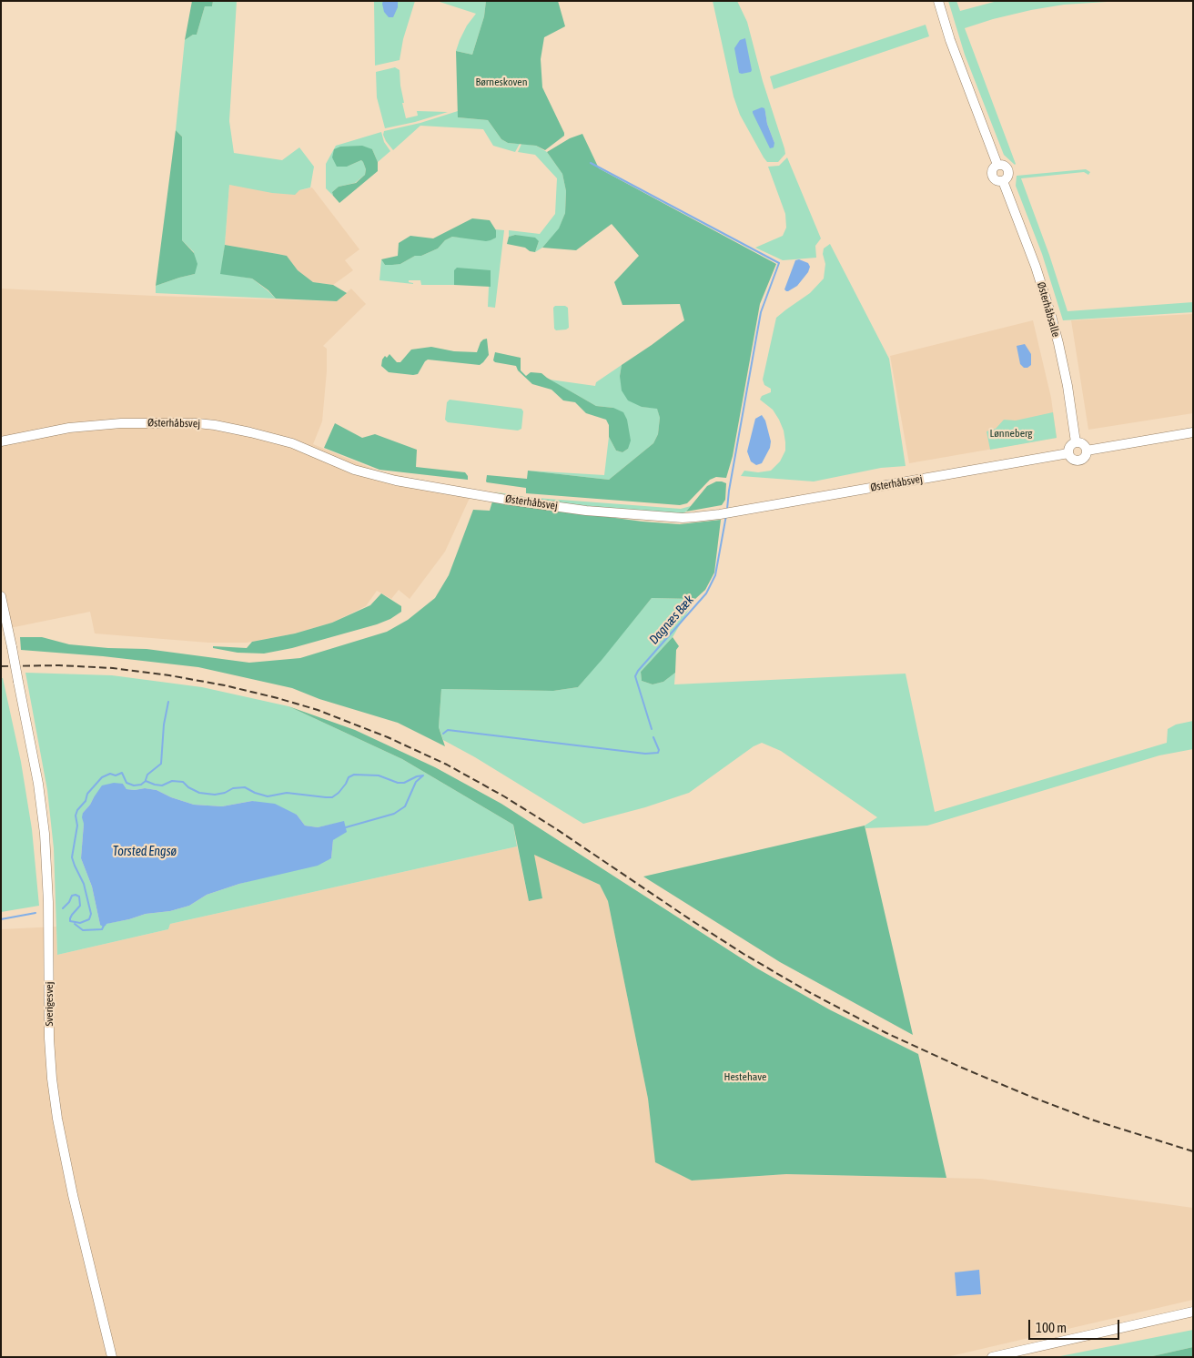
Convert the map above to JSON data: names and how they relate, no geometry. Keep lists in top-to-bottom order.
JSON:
{
  "streets": {
    "street": ["Østerhåbsalle", "Østerhåbsvej", "Sverigesvej"]
  },
  "crossings": [
    ["Østerhåbsalle", "Østerhåbsvej"]
  ],
  "water": ["Dagnæs Bæk", "Torsted Engsø"],
  "parks": ["Børneskoven", "Lønneberg", "Hestehave"],
  "scale_bar": "100 m"
}
